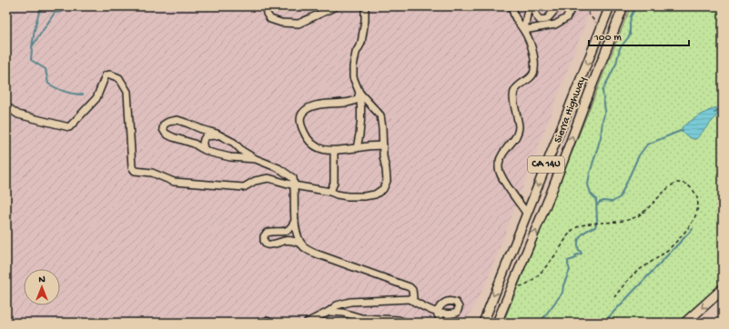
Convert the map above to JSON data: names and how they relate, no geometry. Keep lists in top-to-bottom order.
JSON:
{
  "streets": {
    "main road": ["Sierra Highway", "CA 14U"]
  },
  "scale_bar": "100 m",
  "north": "top"
}
